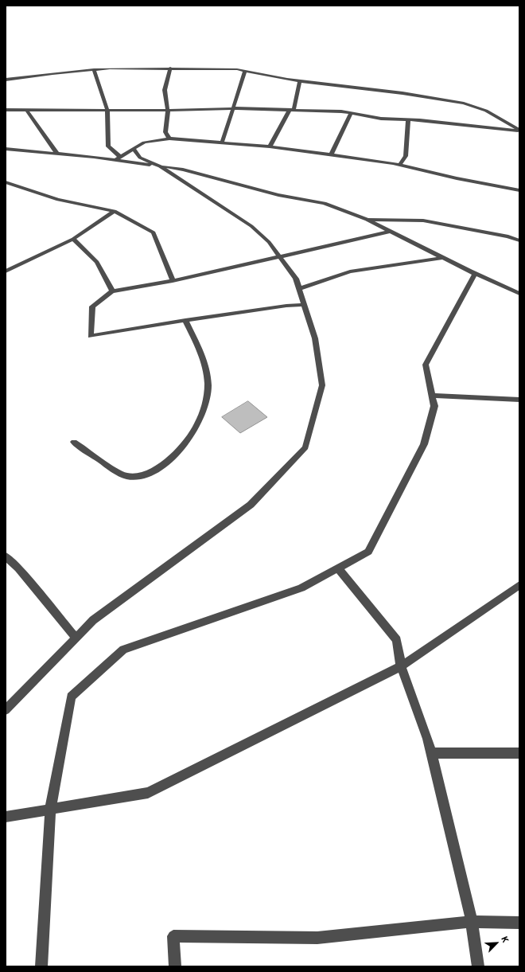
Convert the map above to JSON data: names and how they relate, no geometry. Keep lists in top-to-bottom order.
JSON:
{
  "north": "top right"
}
